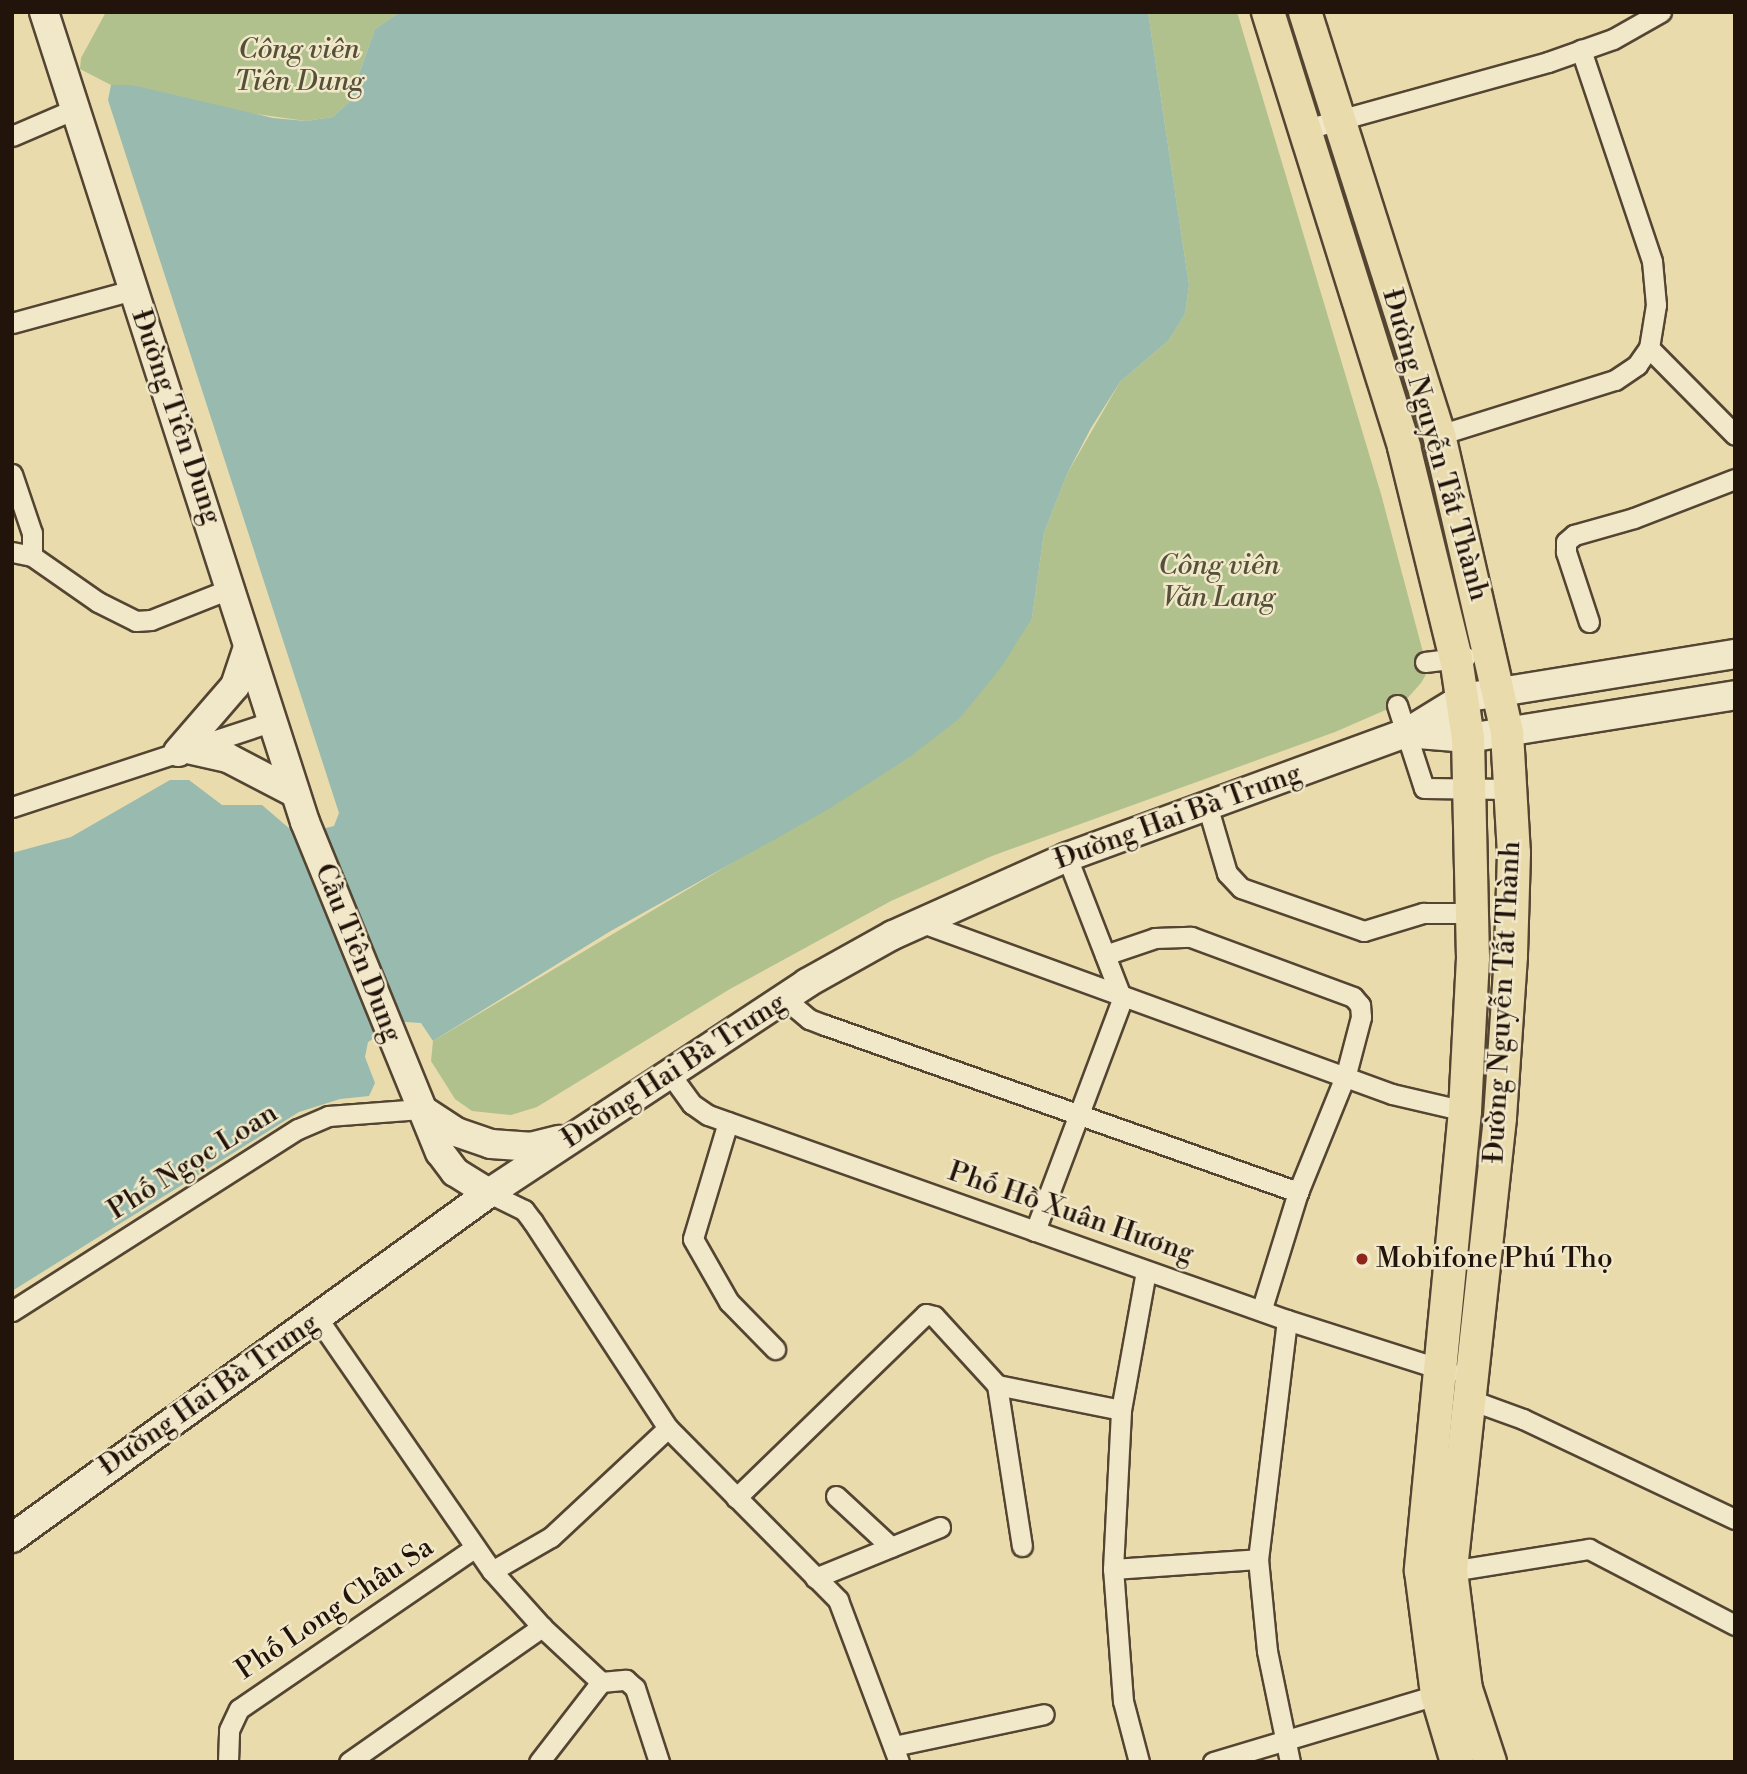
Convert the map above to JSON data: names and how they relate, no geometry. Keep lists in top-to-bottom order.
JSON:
{
  "streets": {
    "main road": ["Đường Nguyễn Tất Thành"],
    "street": [
      "Đường Tiên Dung",
      "Đường Hai Bà Trưng",
      "Cầu Tiên Dung",
      "Phố Ngọc Loan",
      "Phố Hồ Xuân Hương",
      "Phố Long Châu Sa"
    ]
  },
  "crossings": [
    ["Đường Tiên Dung", "Cầu Tiên Dung"],
    ["Đường Nguyễn Tất Thành", "Đường Hai Bà Trưng"],
    ["Đường Nguyễn Tất Thành", "Phố Hồ Xuân Hương"],
    ["Đường Hai Bà Trưng", "Phố Hồ Xuân Hương"],
    ["Cầu Tiên Dung", "Phố Ngọc Loan"]
  ],
  "parks": ["Công viên Tiên Dung", "Công viên Văn Lang"],
  "places": ["Mobifone Phú Thọ"]
}
